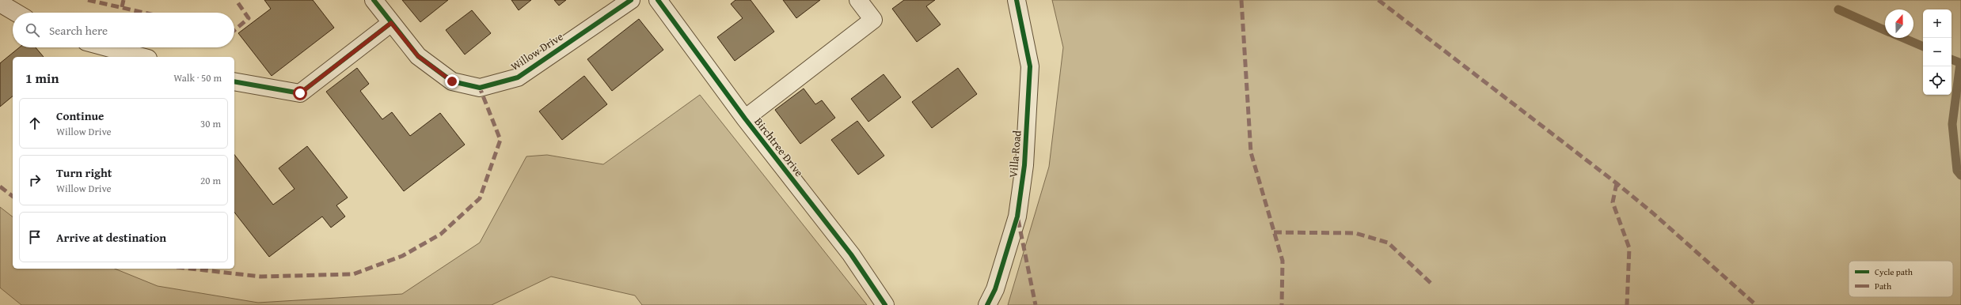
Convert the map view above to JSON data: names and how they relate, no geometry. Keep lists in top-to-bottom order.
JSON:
{
  "streets": {
    "street": ["Willow Drive", "Birchtree Drive", "Villa Road"]
  },
  "legend": ["Cycle path", "Path"],
  "north": "top",
  "page": {
    "map_buttons": ["+", "−"],
    "search": "Search here",
    "heading": ["1 min", "Walk · 50 m"],
    "list": [
      ["Continue", "Willow Drive", "30 m"],
      ["Turn right", "Willow Drive", "20 m"],
      "Arrive at destination"
    ]
  }
}
